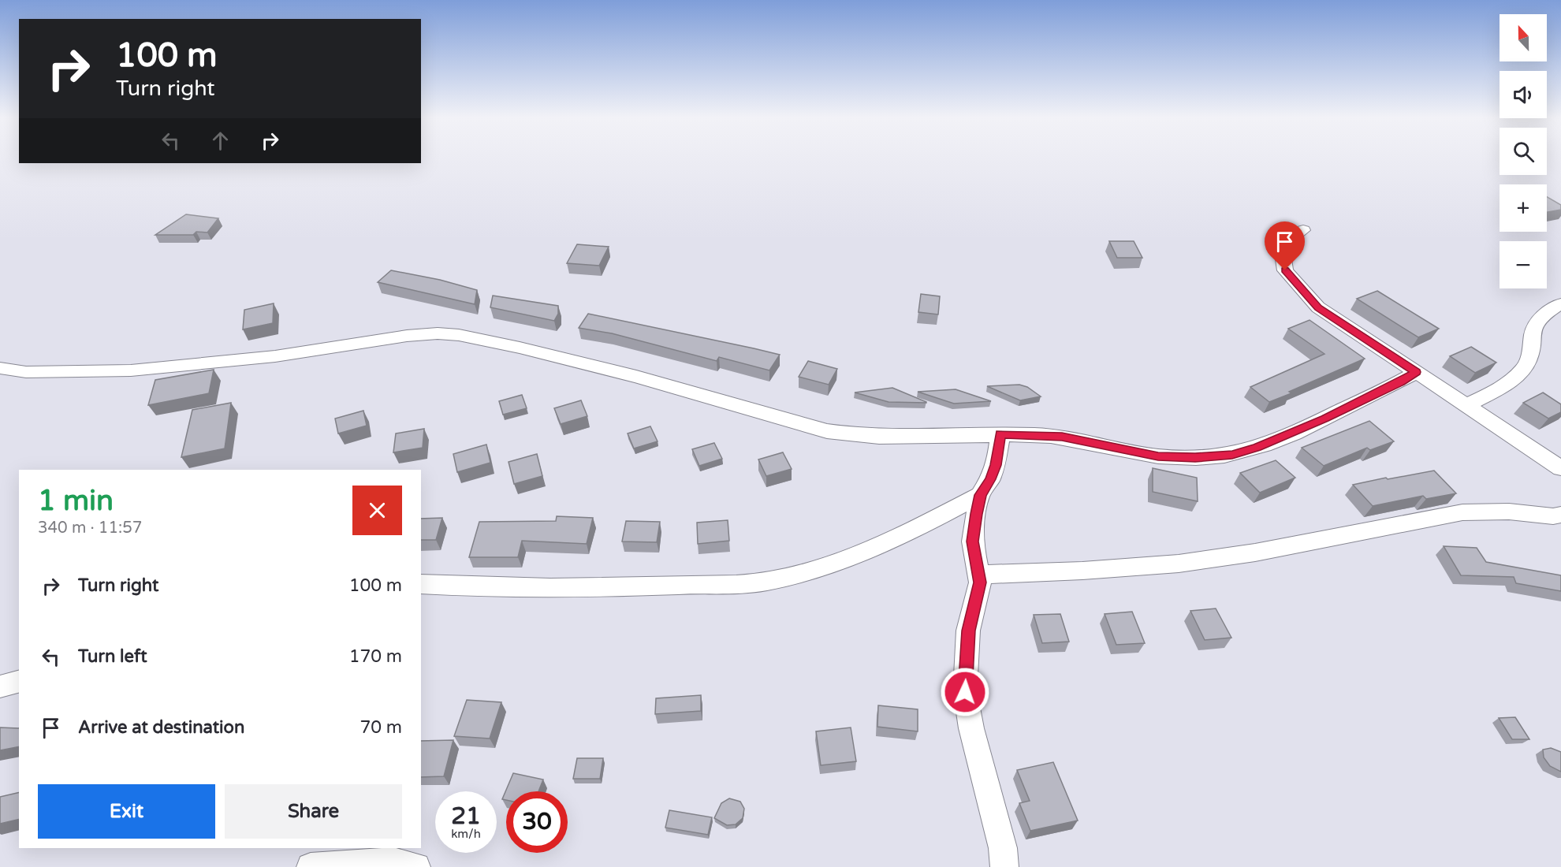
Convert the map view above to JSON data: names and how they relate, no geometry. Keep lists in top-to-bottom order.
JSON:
{
  "north": "top",
  "page": {
    "map_buttons": ["+", "−"],
    "turn": ["100 m", "Turn right"],
    "heading": ["1 min", "340 m · 11:57"],
    "list": [
      {
        "name": "Turn right",
        "value": "100 m"
      },
      {
        "name": "Turn left",
        "value": "170 m"
      },
      {
        "name": "Arrive at destination",
        "value": "70 m"
      }
    ],
    "buttons": ["Exit", "Share"],
    "speed": "21 km/h",
    "limit": "30"
  }
}
